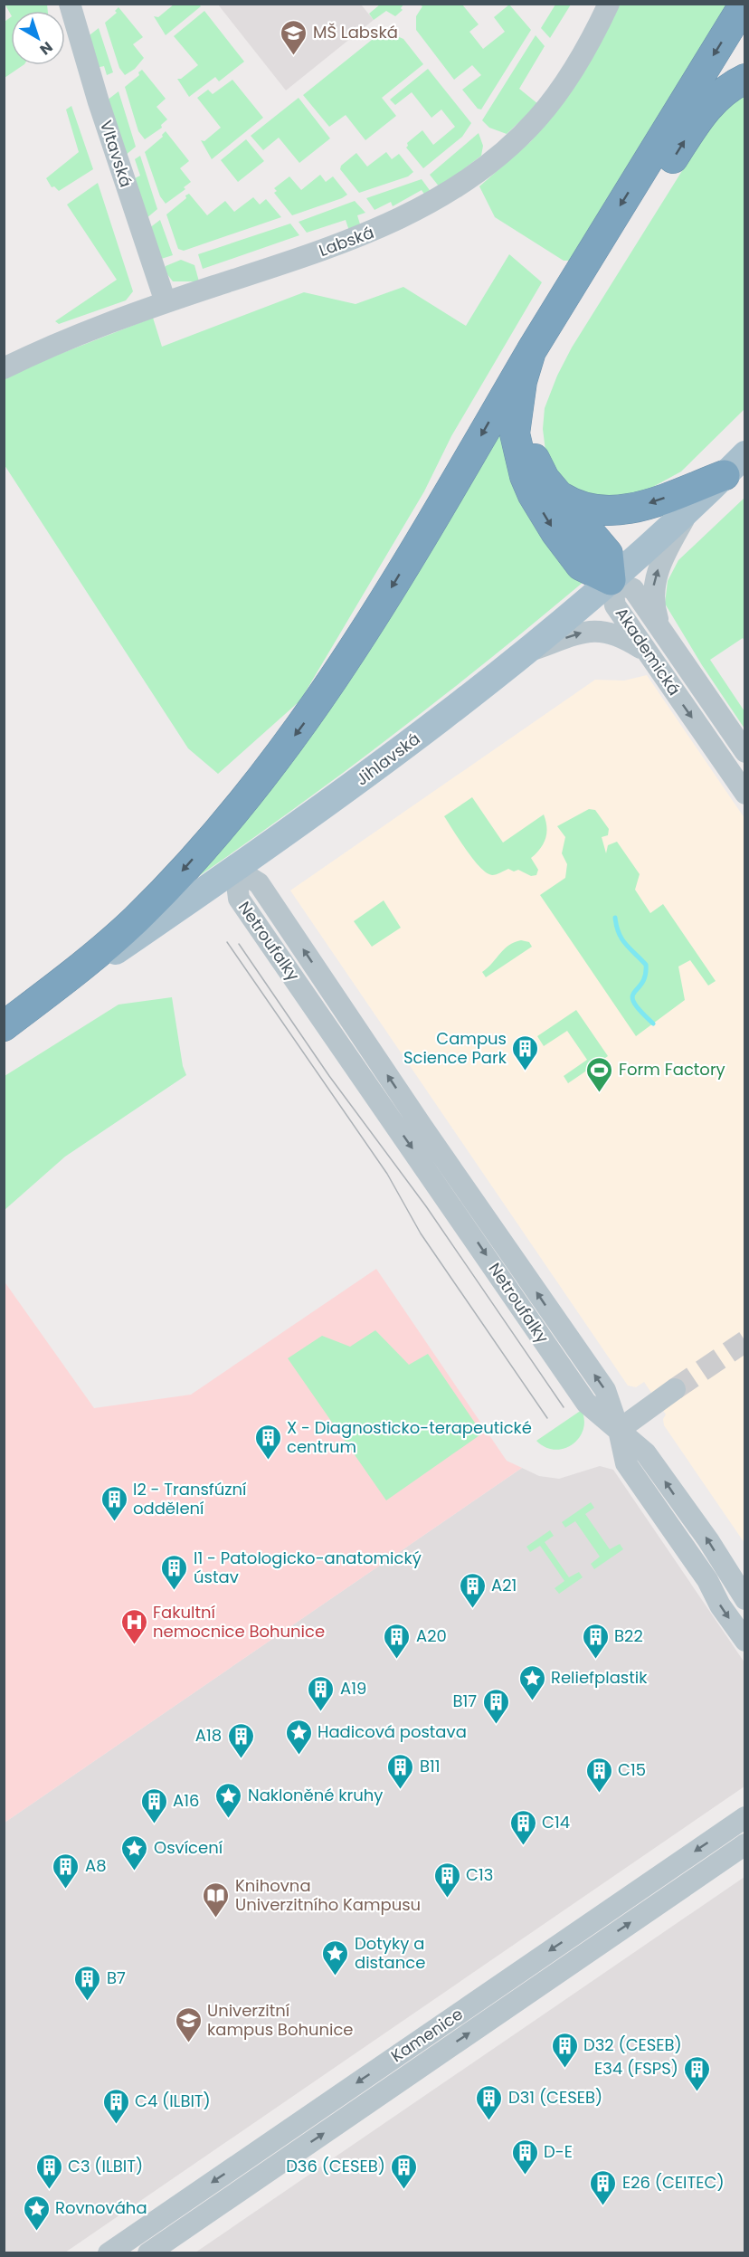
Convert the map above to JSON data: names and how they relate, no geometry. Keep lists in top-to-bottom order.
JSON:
{
  "streets": {
    "main road": ["Jihlavská"],
    "street": [
      "Vltavská",
      "Labská",
      "Akademická",
      "Netroufalky",
      "Kamenice"
    ]
  },
  "crossings": [
    ["Vltavská", "Labská"],
    ["Akademická", "Jihlavská"],
    ["Jihlavská", "Netroufalky"]
  ],
  "places": {
    "school or university": ["MŠ Labská", "Univerzitní kampus Bohunice"],
    "building": [
      "Campus Science Park",
      "X - Diagnosticko-terapeutické centrum",
      "I2 - Transfúzní oddělení",
      "I1 - Patologicko-anatomický ústav",
      "A21",
      "A20",
      "B22",
      "A19",
      "B17",
      "A18",
      "B11",
      "C15",
      "A16",
      "C14",
      "A8",
      "C13",
      "B7",
      "D32 (CESEB)",
      "E34 (FSPS)",
      "D31 (CESEB)",
      "C4 (ILBIT)",
      "D-E",
      "C3 (ILBIT)",
      "D36 (CESEB)",
      "E26 (CEITEC)"
    ],
    "sports": ["Form Factory"],
    "hospital": ["Fakultní nemocnice Bohunice"],
    "place": [
      "Reliefplastik",
      "Hadicová postava",
      "Nakloněné kruhy",
      "Osvícení",
      "Dotyky a distance",
      "Rovnováha"
    ],
    "library": ["Knihovna Univerzitního Kampusu"]
  },
  "north": "bottom right"
}
